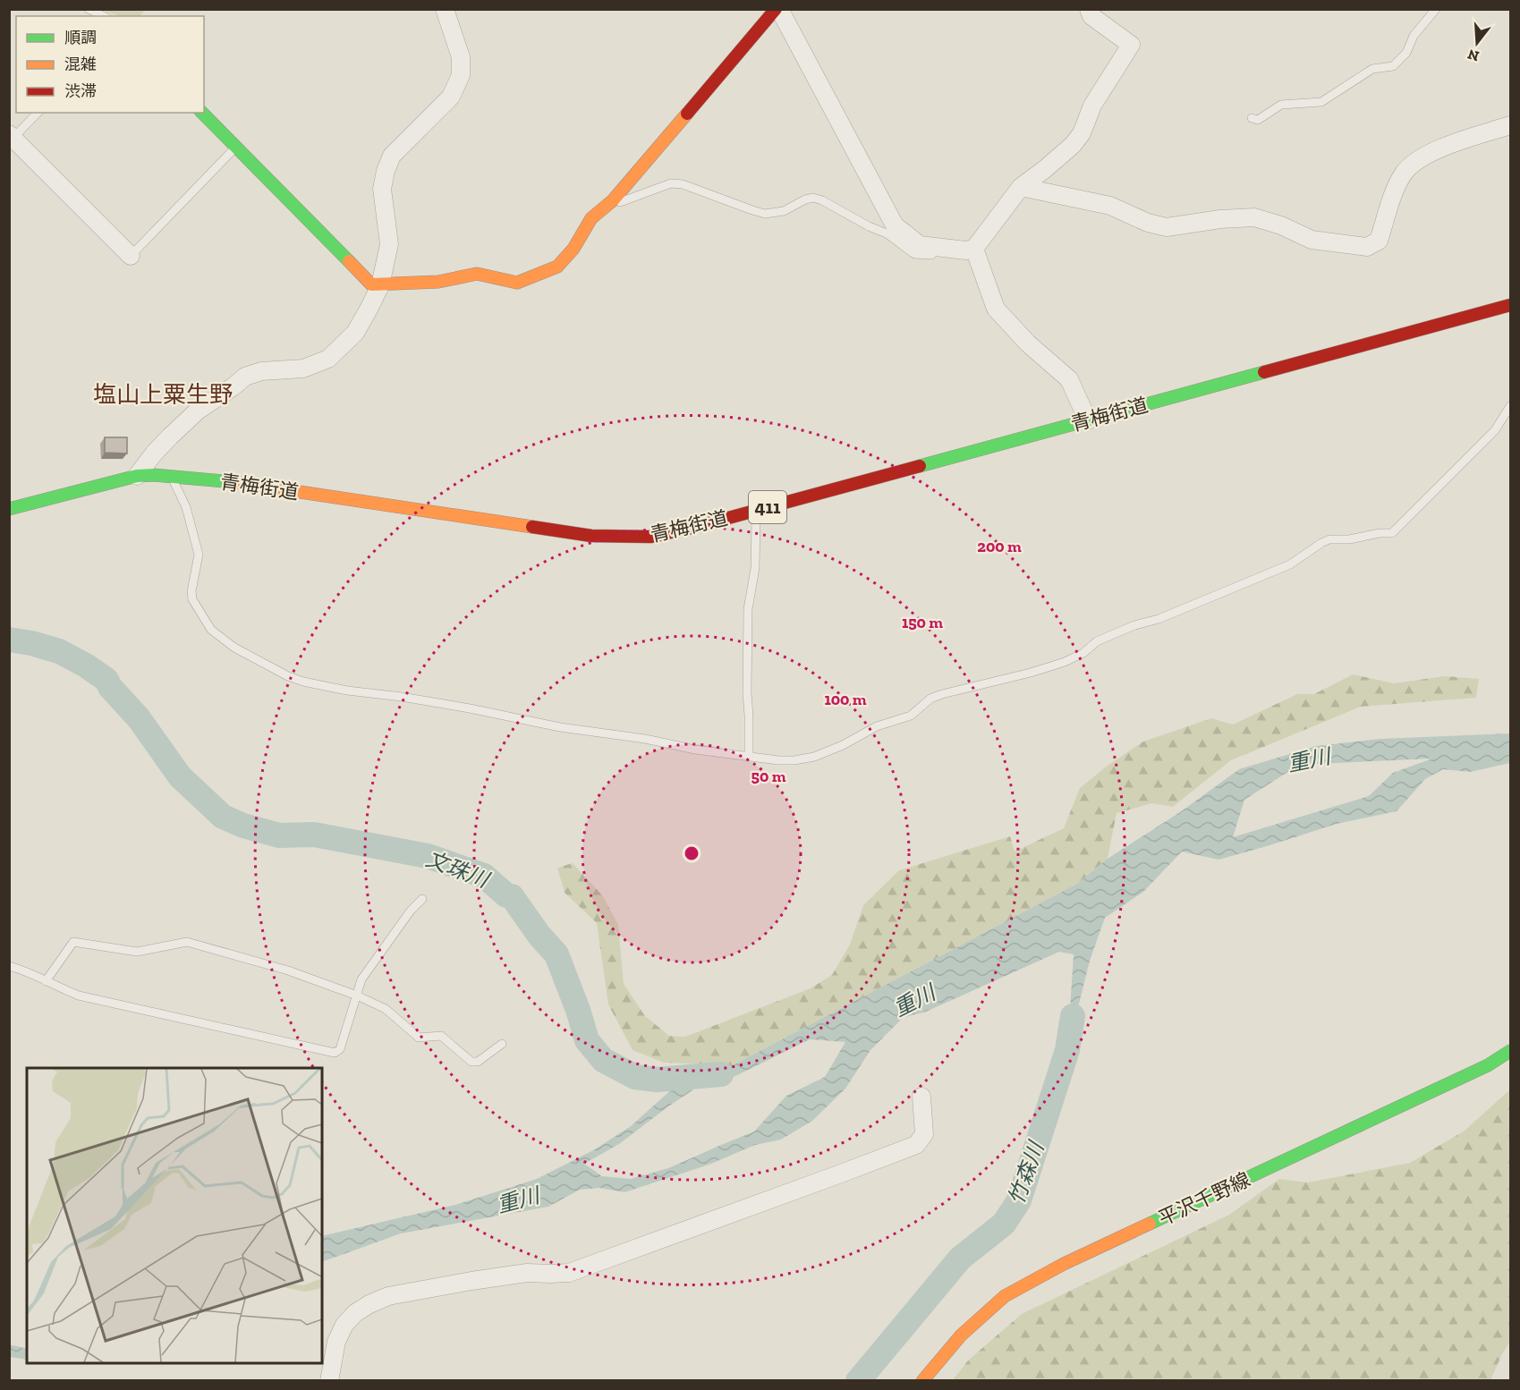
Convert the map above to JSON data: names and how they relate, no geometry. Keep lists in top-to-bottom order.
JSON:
{
  "streets": {
    "main road": ["青梅街道", "411", "平沢千野線"]
  },
  "districts": ["塩山上粟生野"],
  "water": ["重川", "文珠川", "竹森川"],
  "legend": ["順調", "混雑", "渋滞"],
  "north": "bottom",
  "rings": [
    "200 m",
    "150 m",
    "100 m",
    "50 m"
  ]
}
